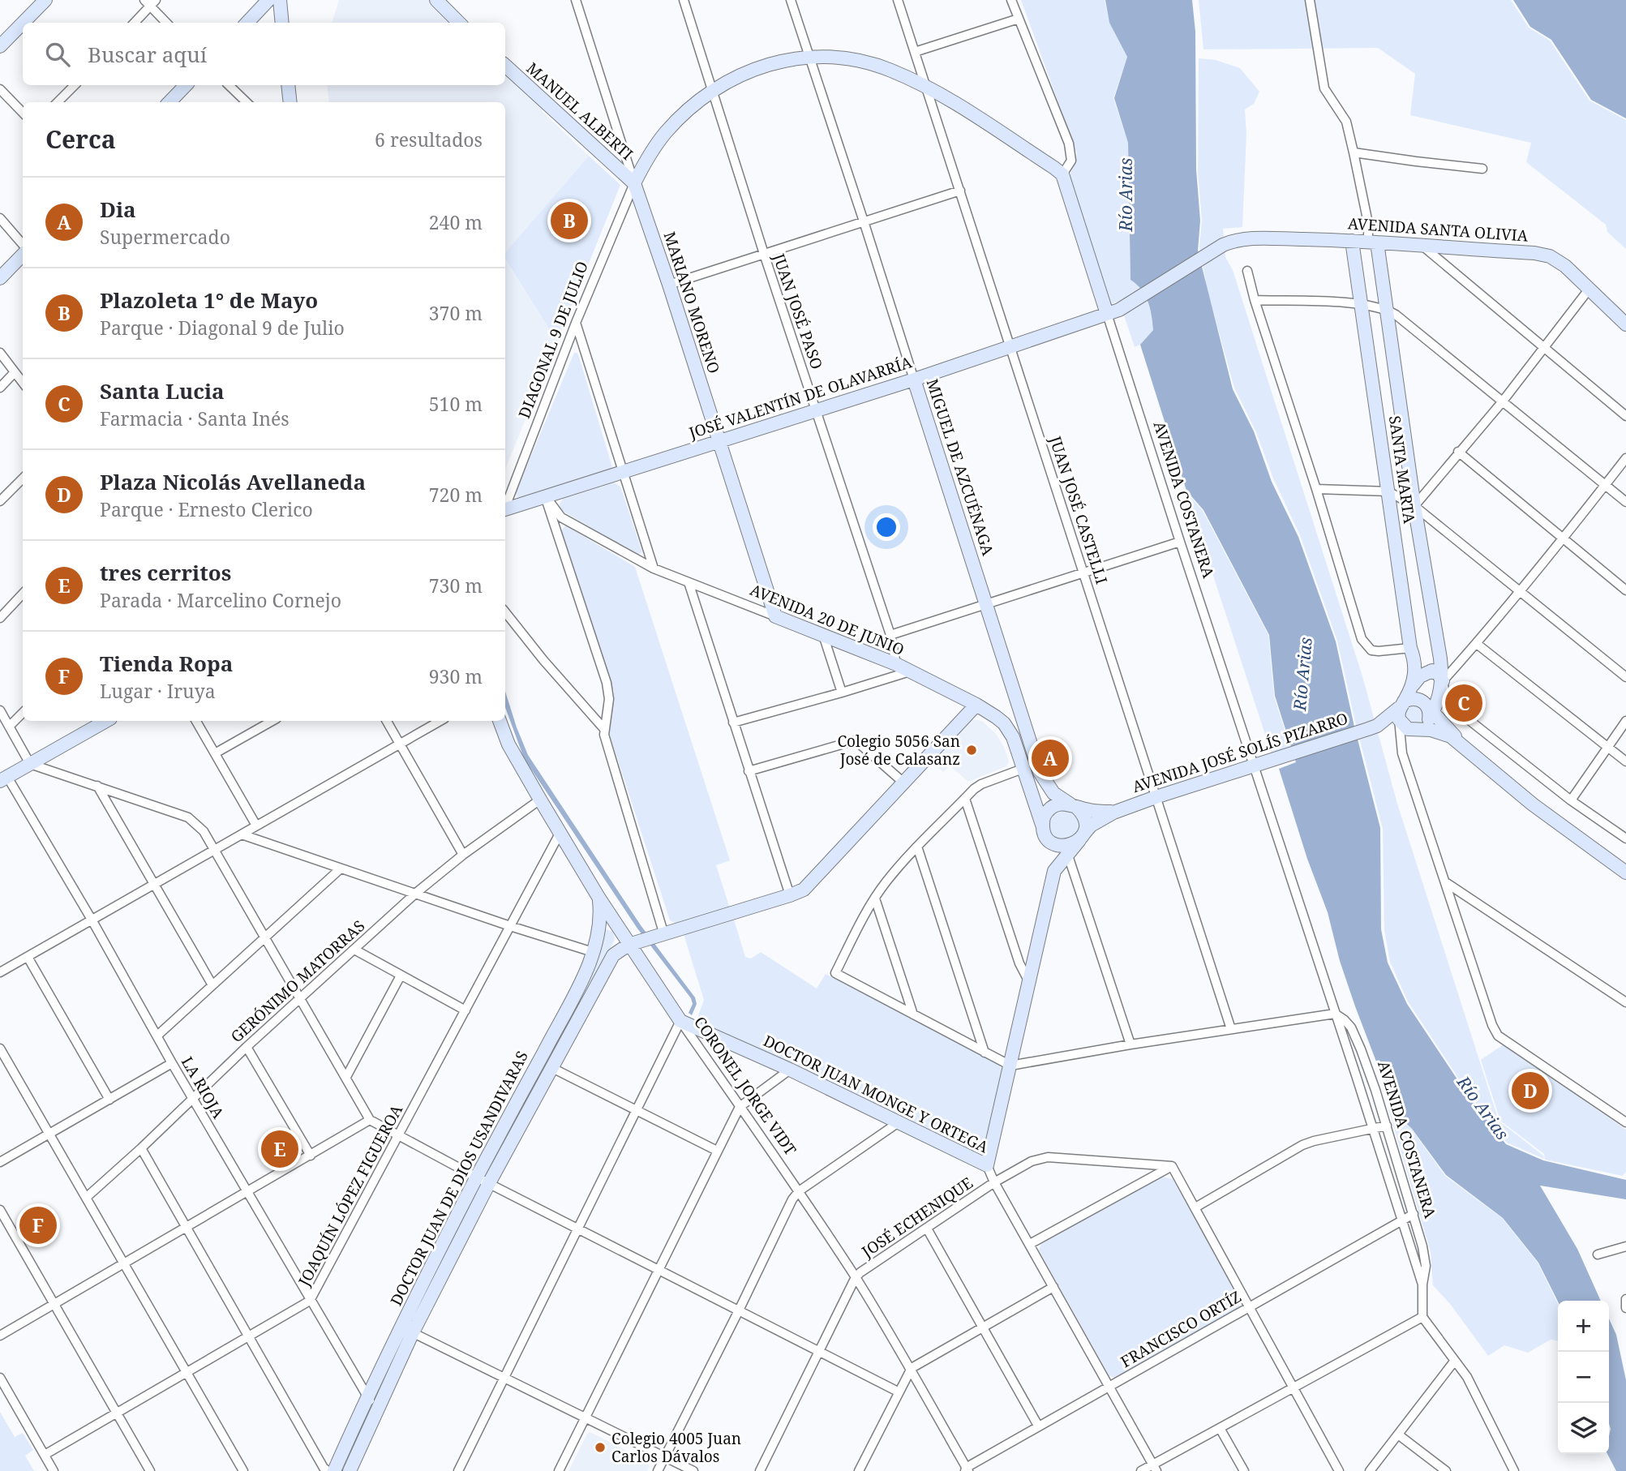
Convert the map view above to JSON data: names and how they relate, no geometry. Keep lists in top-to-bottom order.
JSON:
{
  "streets": {
    "main road": [
      "MANUEL ALBERTI",
      "AVENIDA SANTA OLIVIA",
      "MARIANO MORENO",
      "DIAGONAL 9 DE JULIO",
      "JOSÉ VALENTÍN DE OLAVARRÍA",
      "MIGUEL DE AZCUÉNAGA",
      "SANTA MARTA",
      "AVENIDA COSTANERA",
      "AVENIDA 20 DE JUNIO",
      "AVENIDA JOSÉ SOLÍS PIZARRO",
      "CORONEL JORGE VIDT",
      "DOCTOR JUAN MONGE Y ORTEGA",
      "DOCTOR JUAN DE DIOS USANDIVARAS"
    ],
    "street": [
      "JUAN JOSÉ PASO",
      "JUAN JOSÉ CASTELLI",
      "GERÓNIMO MATORRAS",
      "LA RIOJA",
      "JOAQUÍN LÓPEZ FIGUEROA",
      "JOSÉ ECHENIQUE",
      "FRANCISCO ORTÍZ"
    ]
  },
  "crossings": [
    ["MANUEL ALBERTI", "MARIANO MORENO"],
    ["MANUEL ALBERTI", "DIAGONAL 9 DE JULIO"],
    ["AVENIDA SANTA OLIVIA", "JOSÉ VALENTÍN DE OLAVARRÍA"],
    ["AVENIDA SANTA OLIVIA", "SANTA MARTA"],
    ["MARIANO MORENO", "DIAGONAL 9 DE JULIO"],
    ["MARIANO MORENO", "JOSÉ VALENTÍN DE OLAVARRÍA"],
    ["MARIANO MORENO", "AVENIDA 20 DE JUNIO"],
    ["JUAN JOSÉ PASO", "DIAGONAL 9 DE JULIO"],
    ["JUAN JOSÉ PASO", "JOSÉ VALENTÍN DE OLAVARRÍA"],
    ["JUAN JOSÉ PASO", "AVENIDA 20 DE JUNIO"],
    ["DIAGONAL 9 DE JULIO", "MIGUEL DE AZCUÉNAGA"],
    ["DIAGONAL 9 DE JULIO", "AVENIDA COSTANERA"],
    ["DIAGONAL 9 DE JULIO", "JUAN JOSÉ CASTELLI"],
    ["JOSÉ VALENTÍN DE OLAVARRÍA", "MIGUEL DE AZCUÉNAGA"],
    ["JOSÉ VALENTÍN DE OLAVARRÍA", "AVENIDA COSTANERA"],
    ["JOSÉ VALENTÍN DE OLAVARRÍA", "JUAN JOSÉ CASTELLI"],
    ["JOSÉ VALENTÍN DE OLAVARRÍA", "AVENIDA 20 DE JUNIO"],
    ["MIGUEL DE AZCUÉNAGA", "AVENIDA 20 DE JUNIO"],
    ["MIGUEL DE AZCUÉNAGA", "AVENIDA JOSÉ SOLÍS PIZARRO"],
    ["SANTA MARTA", "AVENIDA JOSÉ SOLÍS PIZARRO"],
    ["AVENIDA COSTANERA", "AVENIDA JOSÉ SOLÍS PIZARRO"],
    ["AVENIDA COSTANERA", "FRANCISCO ORTÍZ"],
    ["JUAN JOSÉ CASTELLI", "AVENIDA JOSÉ SOLÍS PIZARRO"],
    ["AVENIDA 20 DE JUNIO", "AVENIDA JOSÉ SOLÍS PIZARRO"],
    ["AVENIDA 20 DE JUNIO", "DOCTOR JUAN MONGE Y ORTEGA"],
    ["GERÓNIMO MATORRAS", "LA RIOJA"],
    ["CORONEL JORGE VIDT", "DOCTOR JUAN MONGE Y ORTEGA"],
    ["CORONEL JORGE VIDT", "DOCTOR JUAN DE DIOS USANDIVARAS"],
    ["CORONEL JORGE VIDT", "JOSÉ ECHENIQUE"],
    ["CORONEL JORGE VIDT", "FRANCISCO ORTÍZ"],
    ["LA RIOJA", "DOCTOR JUAN DE DIOS USANDIVARAS"],
    ["LA RIOJA", "JOAQUÍN LÓPEZ FIGUEROA"],
    ["DOCTOR JUAN MONGE Y ORTEGA", "JOSÉ ECHENIQUE"],
    ["DOCTOR JUAN MONGE Y ORTEGA", "FRANCISCO ORTÍZ"]
  ],
  "water": ["Río Arias"],
  "places": ["Colegio 5056 San José de Calasanz", "Colegio 4005 Juan Carlos Dávalos"],
  "page": {
    "search": "Buscar aquí",
    "heading": ["Cerca", "6 resultados"],
    "list": [
      {
        "mark": "A",
        "name": "Dia",
        "note": "Supermercado",
        "value": "240 m"
      },
      {
        "mark": "B",
        "name": "Plazoleta 1° de Mayo",
        "note": "Parque · Diagonal 9 de Julio",
        "value": "370 m"
      },
      {
        "mark": "C",
        "name": "Santa Lucia",
        "note": "Farmacia · Santa Inés",
        "value": "510 m"
      },
      {
        "mark": "D",
        "name": "Plaza Nicolás Avellaneda",
        "note": "Parque · Ernesto Clerico",
        "value": "720 m"
      },
      {
        "mark": "E",
        "name": "tres cerritos",
        "note": "Parada · Marcelino Cornejo",
        "value": "730 m"
      },
      {
        "mark": "F",
        "name": "Tienda Ropa",
        "note": "Lugar · Iruya",
        "value": "930 m"
      }
    ],
    "pins": [
      "B",
      "C",
      "A",
      "D",
      "E",
      "F"
    ],
    "map_buttons": ["+", "−"]
  }
}
